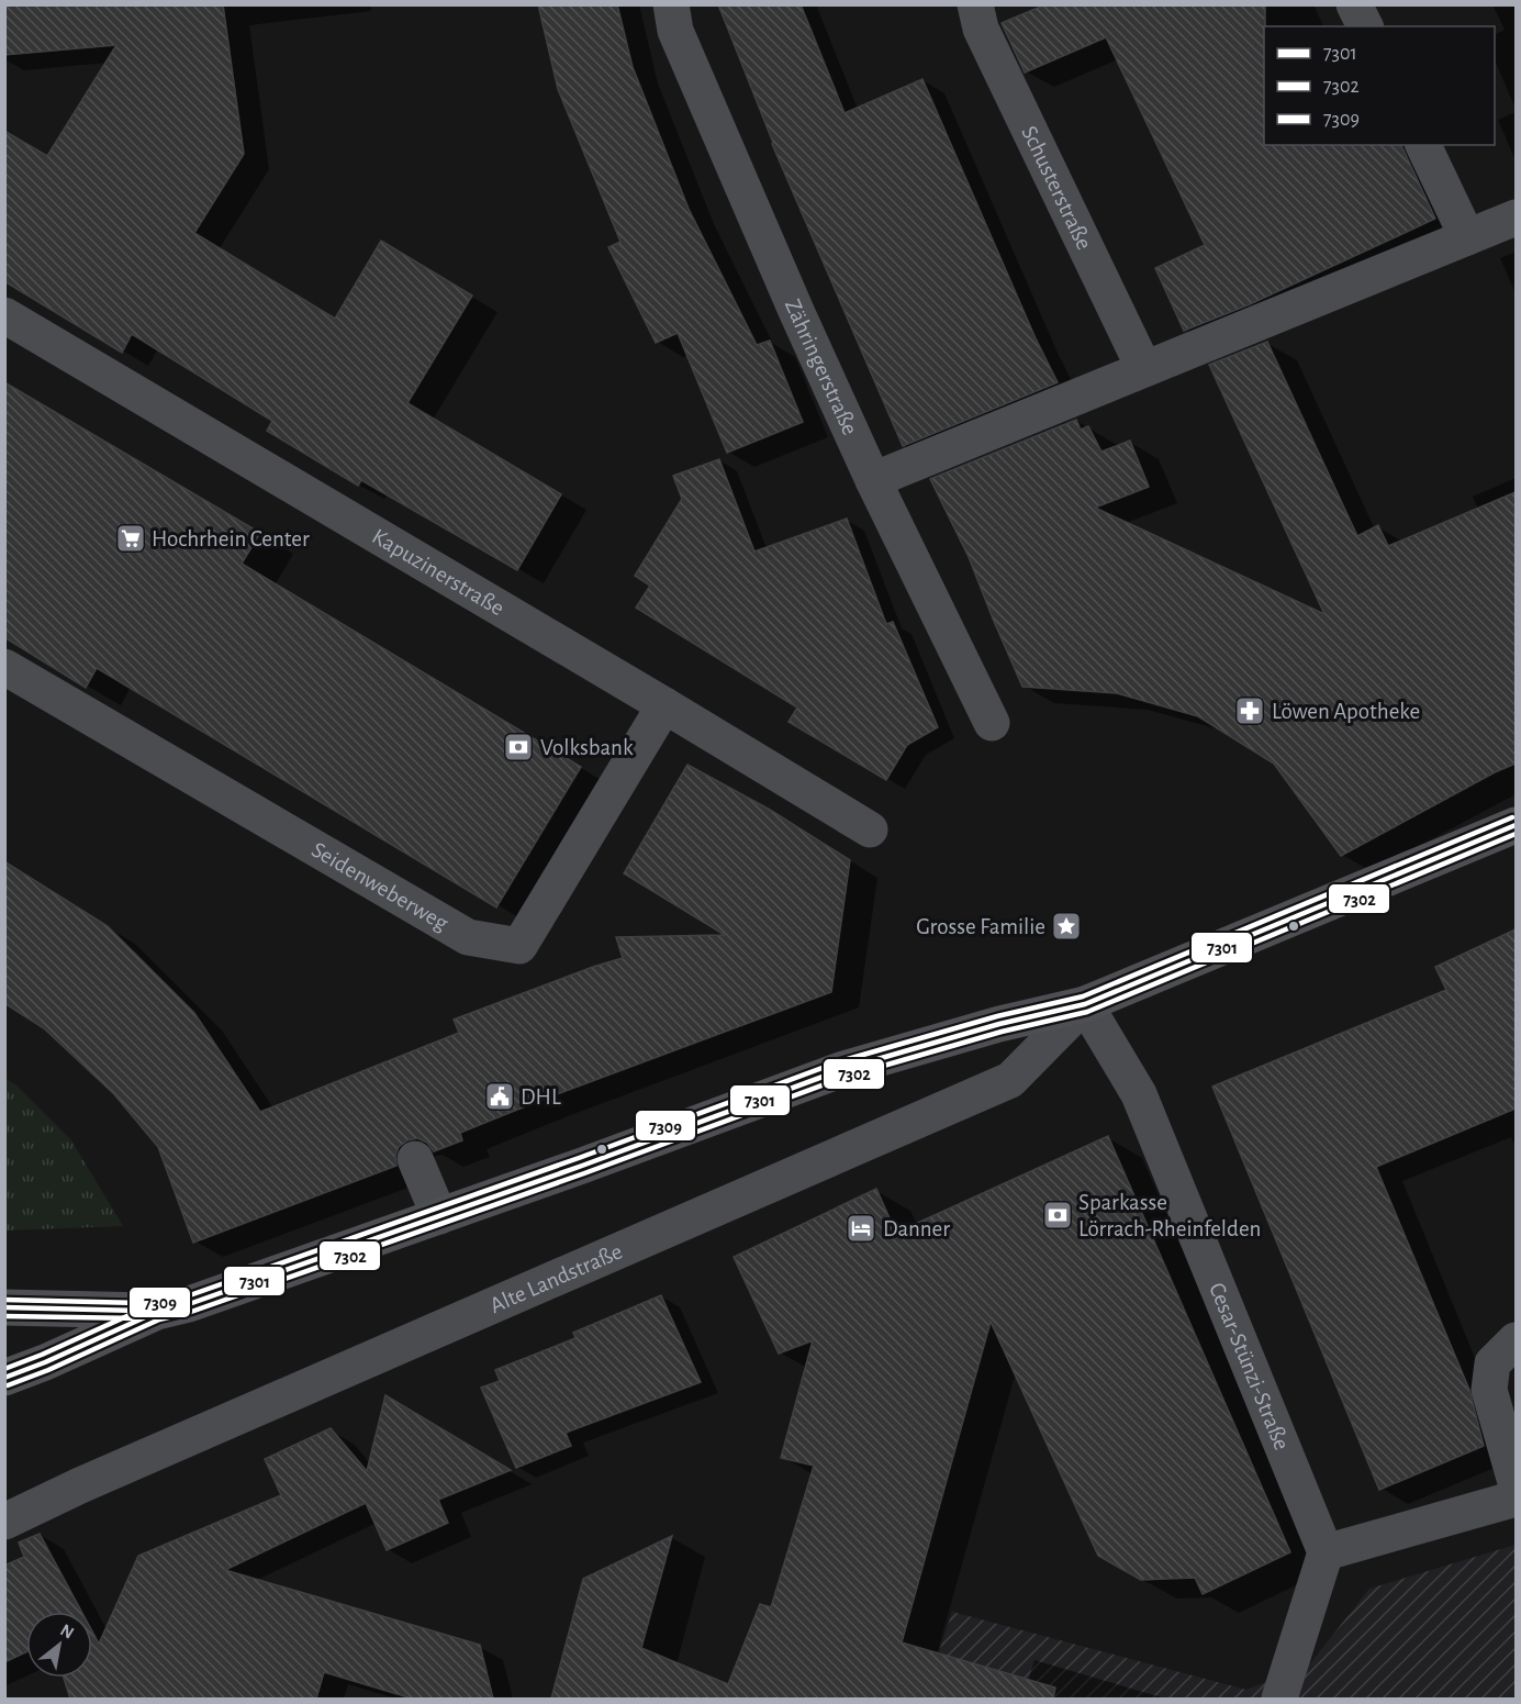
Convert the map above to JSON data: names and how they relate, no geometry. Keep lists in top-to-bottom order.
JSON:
{
  "streets": {
    "street": [
      "Schusterstraße",
      "Zähringerstraße",
      "Kapuzinerstraße",
      "Seidenweberweg",
      "Alte Landstraße",
      "Cesar-Stünzi-Straße"
    ]
  },
  "crossings": [
    ["Kapuzinerstraße", "Seidenweberweg"],
    ["Alte Landstraße", "Cesar-Stünzi-Straße"]
  ],
  "places": {
    "supermarket": ["Hochrhein Center"],
    "pharmacy": ["Löwen Apotheke"],
    "bank": ["Volksbank", "Sparkasse Lörrach-Rheinfelden"],
    "place": ["Grosse Familie"],
    "public building": ["DHL"],
    "hotel": ["Danner"]
  },
  "lines": ["transit line 7309", "transit line 7301", "transit line 7302"],
  "legend": ["7301", "7302", "7309"],
  "north": "top right"
}
